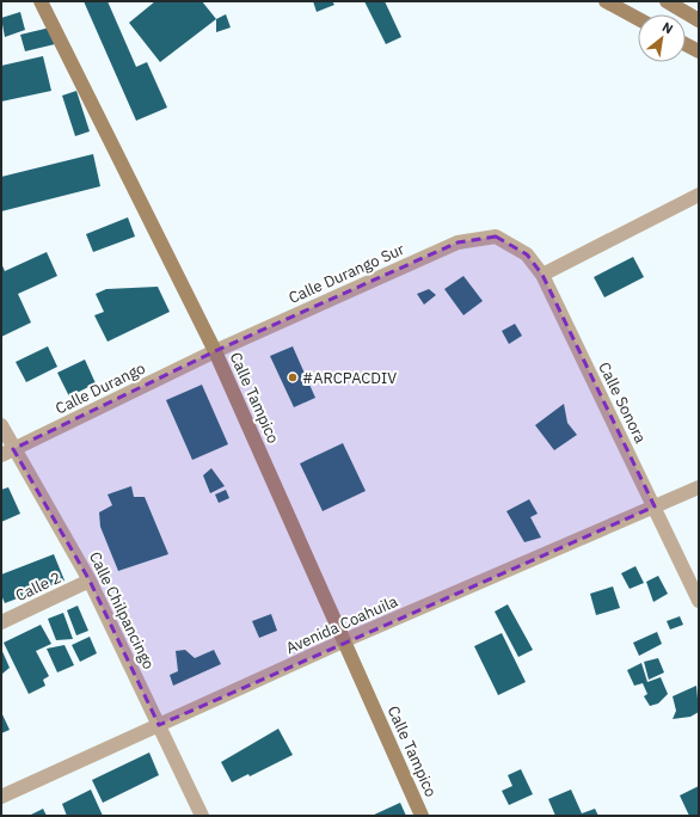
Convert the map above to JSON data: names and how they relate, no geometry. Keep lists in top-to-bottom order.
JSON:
{
  "streets": {
    "street": [
      "Calle Durango Sur",
      "Calle Durango",
      "Calle Tampico",
      "Calle Sonora",
      "Calle 2",
      "Calle Chilpancingo",
      "Avenida Coahuila"
    ]
  },
  "crossings": [
    ["Calle Durango Sur", "Calle Durango"],
    ["Calle Durango Sur", "Calle Tampico"],
    ["Calle Durango Sur", "Calle Sonora"],
    ["Calle Durango", "Calle Tampico"],
    ["Calle Durango", "Calle Chilpancingo"],
    ["Calle Tampico", "Avenida Coahuila"],
    ["Calle Sonora", "Avenida Coahuila"],
    ["Calle 2", "Calle Chilpancingo"],
    ["Calle Chilpancingo", "Avenida Coahuila"]
  ],
  "places": ["#ARCPACDIV"],
  "north": "top right"
}
